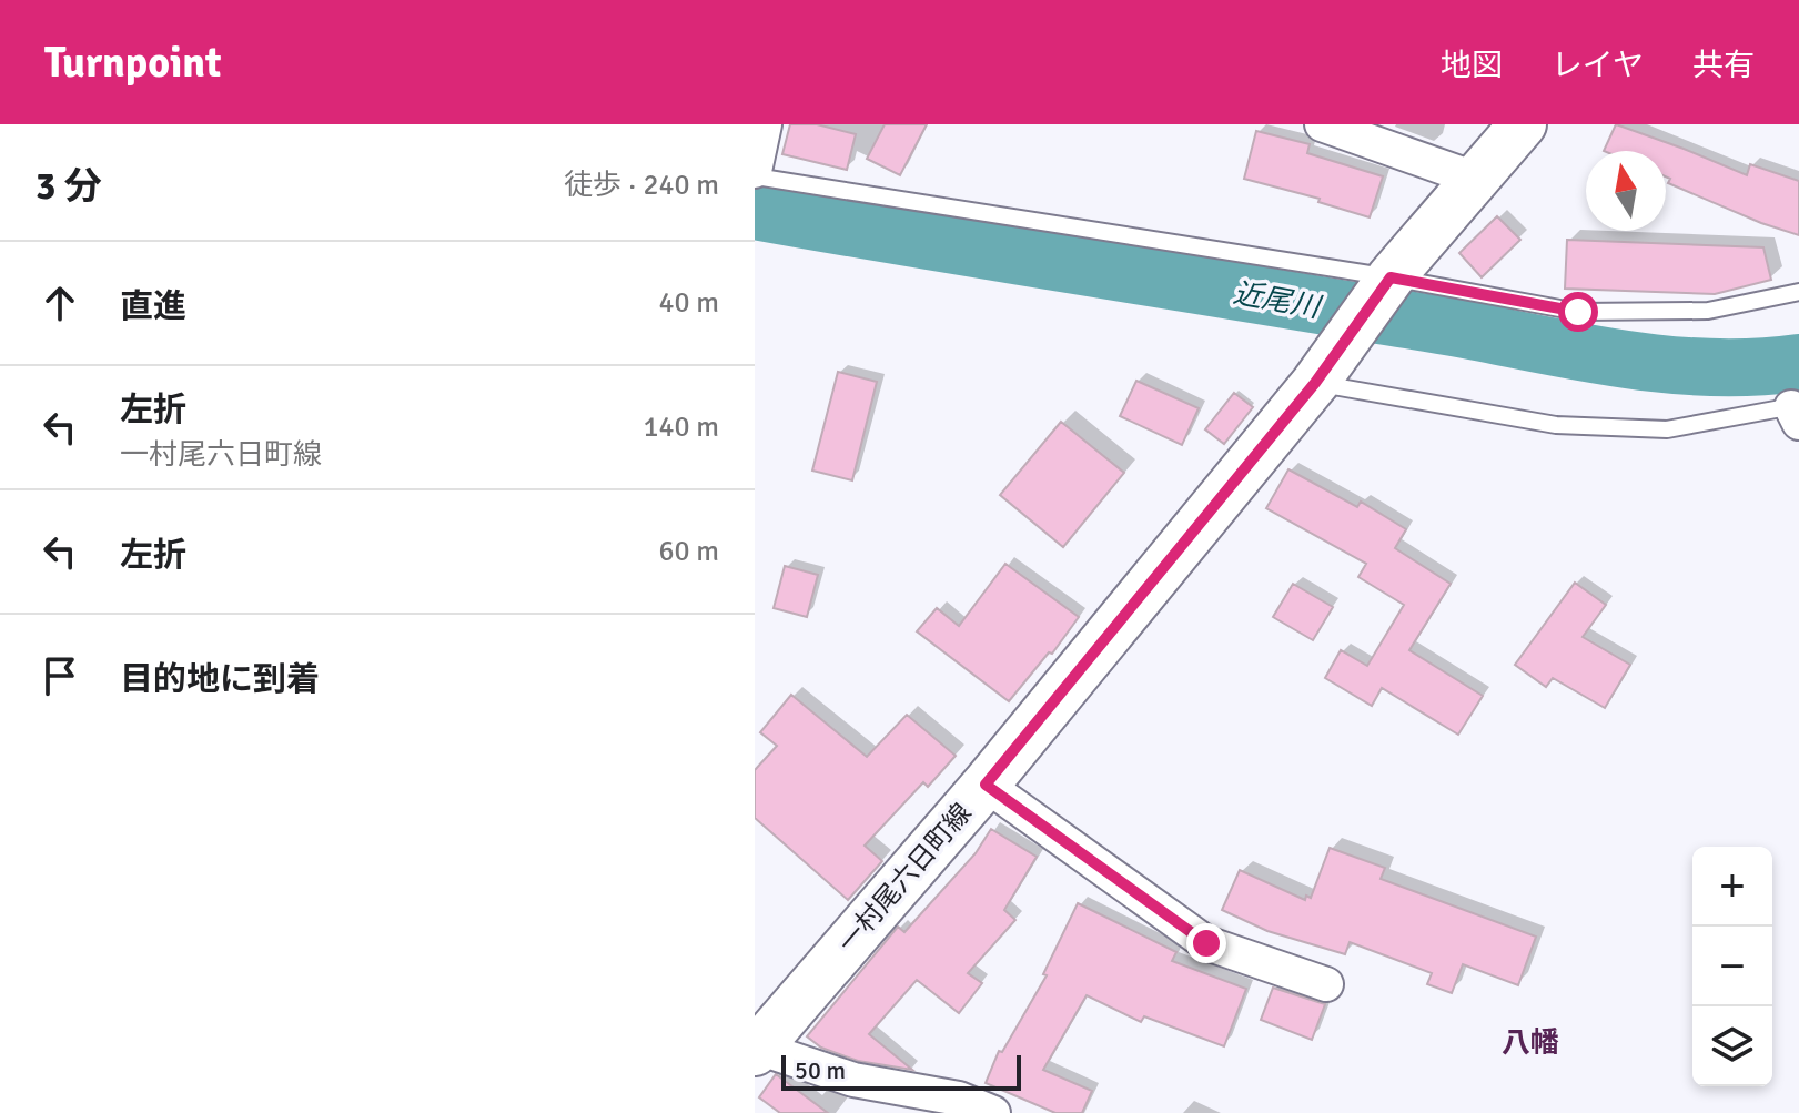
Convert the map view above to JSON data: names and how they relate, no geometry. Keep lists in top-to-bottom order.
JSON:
{
  "streets": {
    "main road": ["一村尾六日町線"]
  },
  "districts": ["八幡"],
  "water": ["近尾川"],
  "scale_bar": "50 m",
  "north": "top",
  "page": {
    "header": "Turnpoint",
    "nav": ["地図", "レイヤ", "共有"],
    "heading": ["3 分", "徒歩 · 240 m"],
    "list": [
      ["直進", "40 m"],
      ["左折", "一村尾六日町線", "140 m"],
      ["左折", "60 m"],
      "目的地に到着"
    ],
    "map_buttons": ["+", "−"],
    "scale": "50 m"
  }
}
